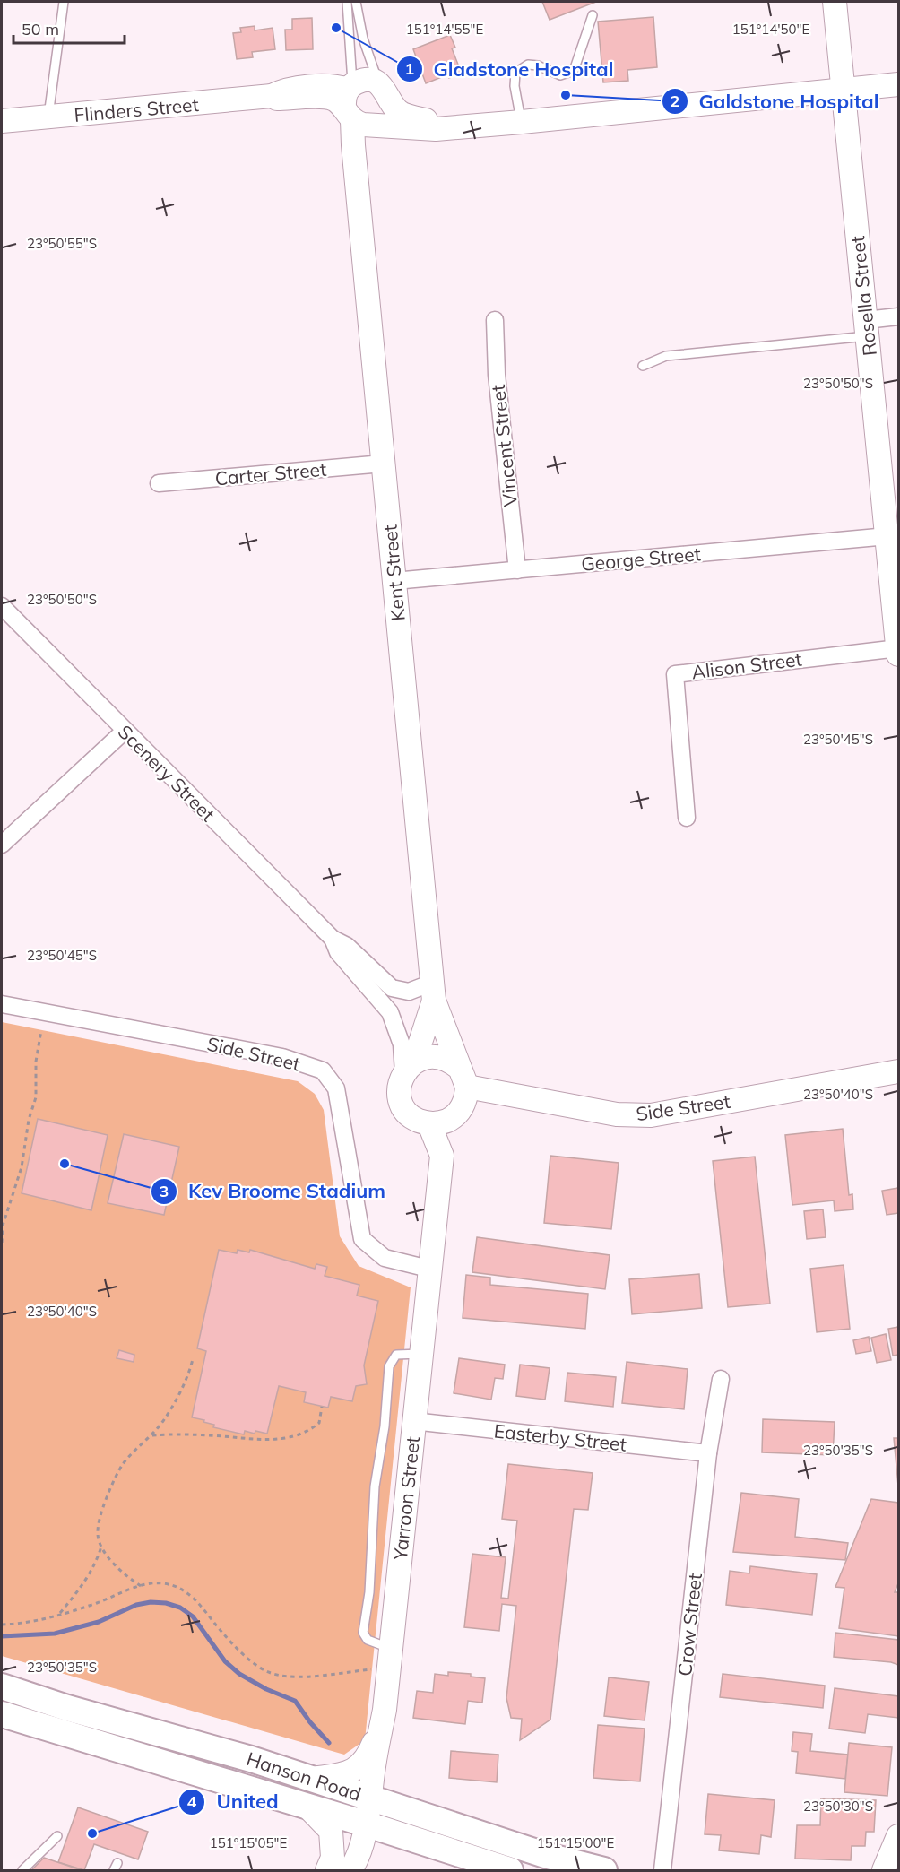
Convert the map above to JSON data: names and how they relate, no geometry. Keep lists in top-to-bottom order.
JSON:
{
  "streets": {
    "main road": ["Hanson Road"],
    "street": [
      "Flinders Street",
      "Rosella Street",
      "Vincent Street",
      "Carter Street",
      "George Street",
      "Kent Street",
      "Alison Street",
      "Scenery Street",
      "Side Street",
      "Easterby Street",
      "Yarroon Street",
      "Crow Street"
    ]
  },
  "crossings": [
    ["Flinders Street", "Rosella Street"],
    ["Flinders Street", "Kent Street"],
    ["Rosella Street", "George Street"],
    ["Rosella Street", "Alison Street"],
    ["Vincent Street", "George Street"],
    ["Carter Street", "Kent Street"],
    ["George Street", "Kent Street"],
    ["Kent Street", "Scenery Street"],
    ["Kent Street", "Side Street"],
    ["Kent Street", "Yarroon Street"],
    ["Scenery Street", "Side Street"],
    ["Scenery Street", "Yarroon Street"],
    ["Side Street", "Yarroon Street"],
    ["Easterby Street", "Yarroon Street"],
    ["Easterby Street", "Crow Street"],
    ["Yarroon Street", "Hanson Road"]
  ],
  "places": [
    "Gladstone Hospital",
    "Galdstone Hospital",
    "Kev Broome Stadium",
    "United"
  ],
  "scale_bar": "50 m",
  "coordinates": [
    "151°14'50\"E",
    "151°14'55\"E",
    "23°50'55\"S",
    "23°50'50\"S",
    "23°50'45\"S",
    "23°50'40\"S",
    "23°50'35\"S",
    "23°50'30\"S",
    "151°15'05\"E",
    "151°15'00\"E"
  ]
}
